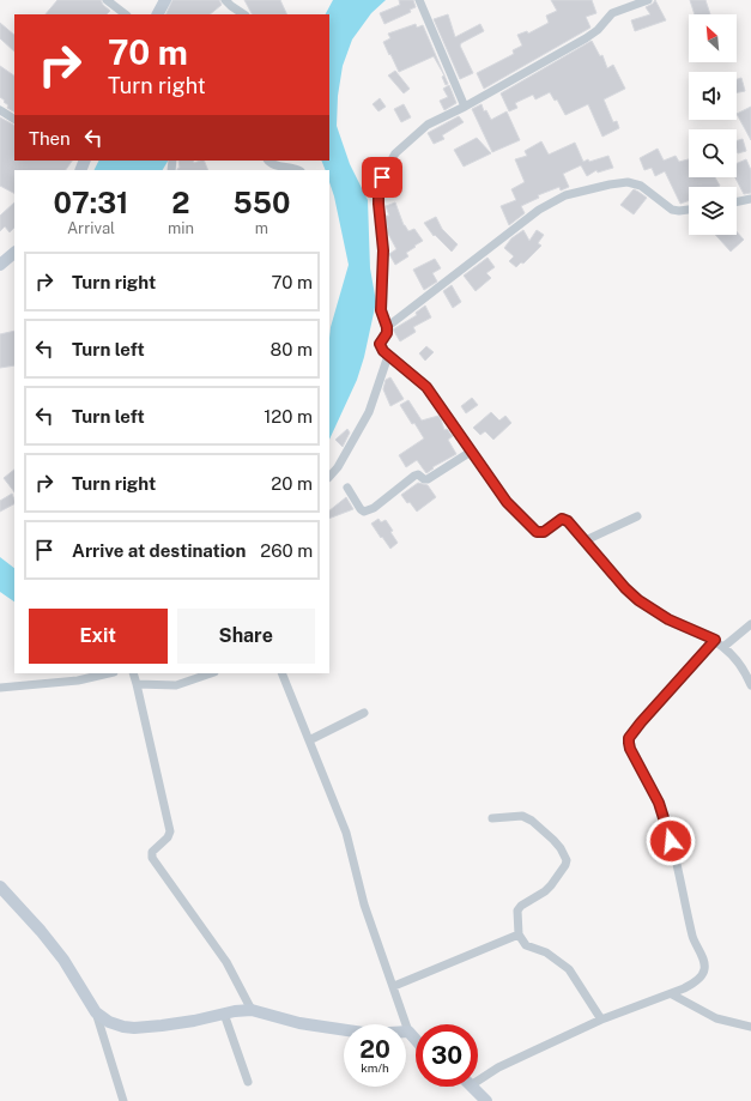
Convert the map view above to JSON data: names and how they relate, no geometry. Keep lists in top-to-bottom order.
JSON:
{
  "north": "top left",
  "page": {
    "turn": ["70 m", "Turn right"],
    "then": "Then",
    "eta": [
      "07:31",
      "Arrival",
      "2",
      "min",
      "550",
      "m"
    ],
    "list": [
      {
        "name": "Turn right",
        "value": "70 m"
      },
      {
        "name": "Turn left",
        "value": "80 m"
      },
      {
        "name": "Turn left",
        "value": "120 m"
      },
      {
        "name": "Turn right",
        "value": "20 m"
      },
      {
        "name": "Arrive at destination",
        "value": "260 m"
      }
    ],
    "buttons": ["Exit", "Share"],
    "speed": "20 km/h",
    "limit": "30"
  }
}
